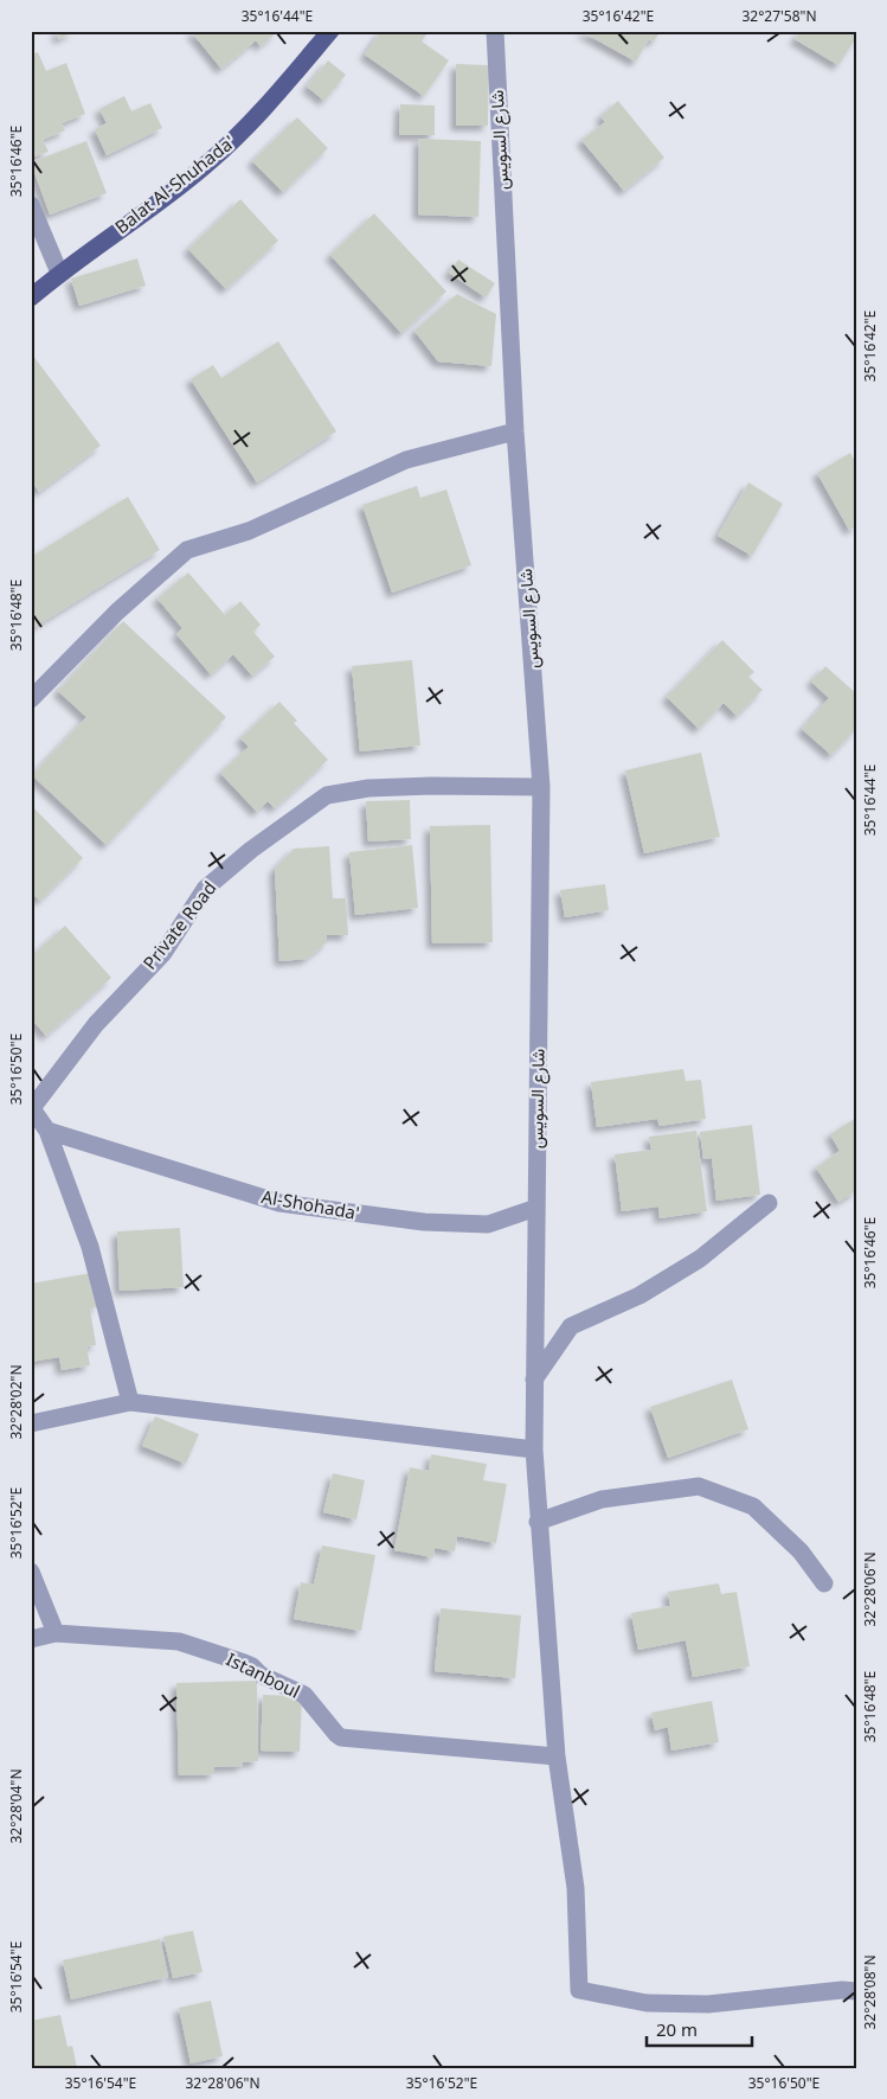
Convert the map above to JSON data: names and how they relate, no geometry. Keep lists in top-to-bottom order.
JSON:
{
  "streets": {
    "main road": ["Balat Al-Shuhada'"],
    "street": [
      "شارع السويس",
      "Private Road",
      "Al-Shohada'",
      "Istanboul"
    ]
  },
  "crossings": [
    ["شارع السويس", "Private Road"],
    ["شارع السويس", "Al-Shohada'"],
    ["شارع السويس", "Istanboul"]
  ],
  "scale_bar": "20 m",
  "coordinates": [
    "35°16'44\"E",
    "35°16'42\"E",
    "32°27'58\"N",
    "35°16'46\"E",
    "35°16'48\"E",
    "35°16'50\"E",
    "32°28'02\"N",
    "35°16'52\"E",
    "32°28'06\"N",
    "32°28'04\"N",
    "35°16'54\"E",
    "32°28'08\"N"
  ]
}
